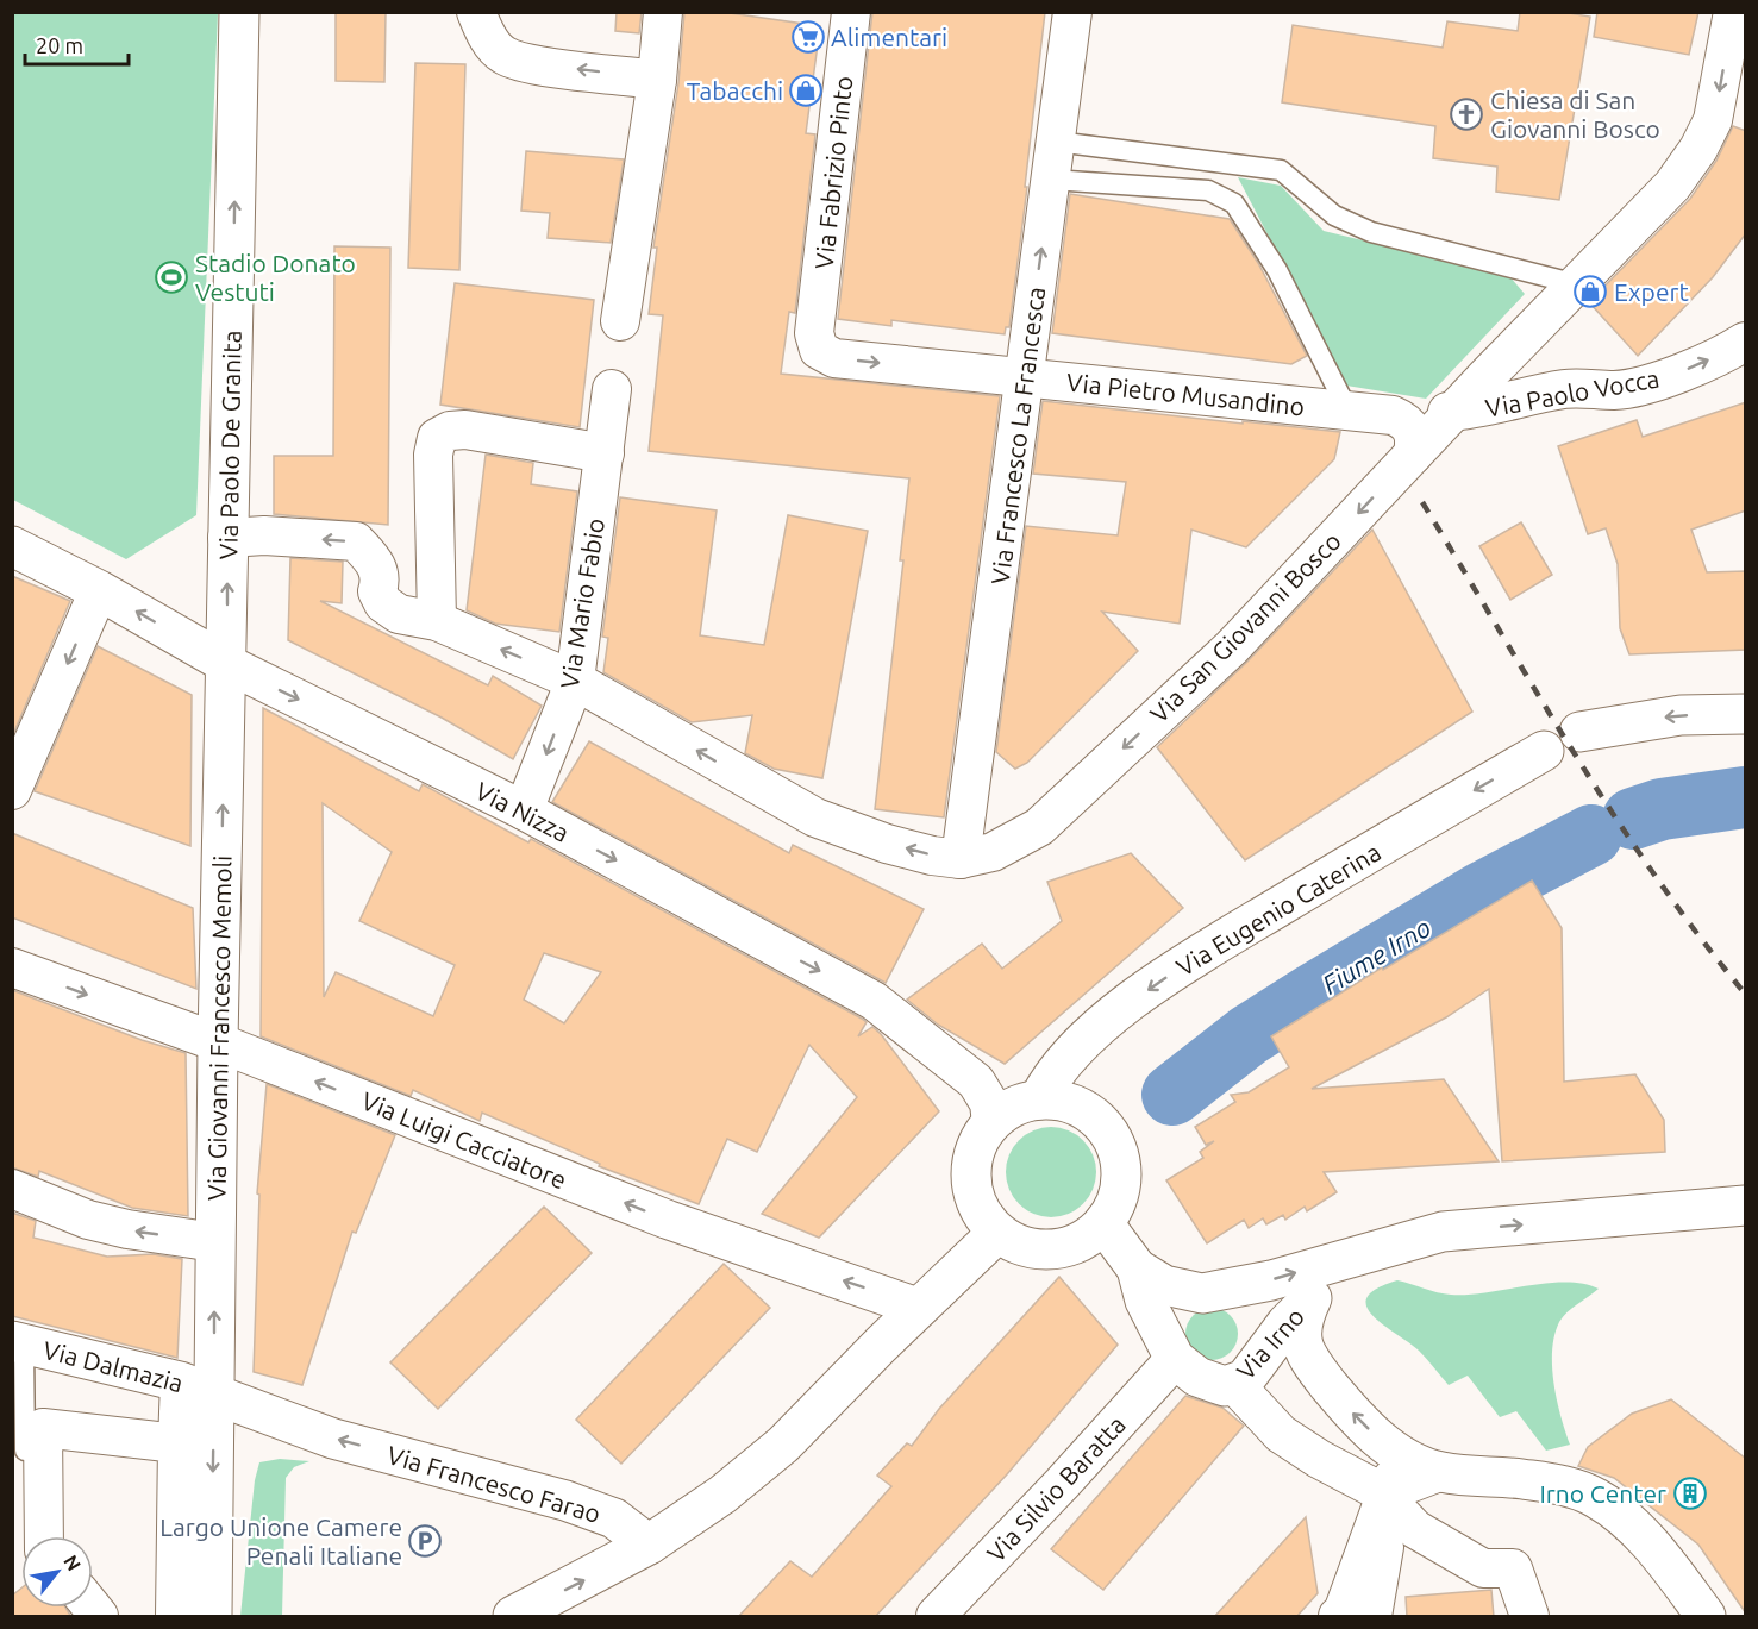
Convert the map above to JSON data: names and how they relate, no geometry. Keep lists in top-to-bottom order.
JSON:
{
  "streets": {
    "main road": [
      "Via Paolo De Granita",
      "Via Nizza",
      "Via Eugenio Caterina",
      "Via Giovanni Francesco Memoli",
      "Via Irno",
      "Via Dalmazia",
      "Via Francesco Farao"
    ],
    "street": [
      "Via Fabrizio Pinto",
      "Via Paolo Vocca",
      "Via Pietro Musandino",
      "Via Francesco La Francesca",
      "Via Mario Fabio",
      "Via San Giovanni Bosco",
      "Via Luigi Cacciatore",
      "Via Silvio Baratta"
    ]
  },
  "crossings": [
    ["Via Fabrizio Pinto", "Via Pietro Musandino"],
    ["Via Paolo Vocca", "Via Pietro Musandino"],
    ["Via Paolo Vocca", "Via San Giovanni Bosco"],
    ["Via Pietro Musandino", "Via Francesco La Francesca"],
    ["Via Francesco La Francesca", "Via San Giovanni Bosco"],
    ["Via Paolo De Granita", "Via San Giovanni Bosco"],
    ["Via Paolo De Granita", "Via Nizza"],
    ["Via Paolo De Granita", "Via Giovanni Francesco Memoli"],
    ["Via Mario Fabio", "Via San Giovanni Bosco"],
    ["Via Mario Fabio", "Via Nizza"],
    ["Via Nizza", "Via Eugenio Caterina"],
    ["Via Nizza", "Via Giovanni Francesco Memoli"],
    ["Via Giovanni Francesco Memoli", "Via Luigi Cacciatore"],
    ["Via Giovanni Francesco Memoli", "Via Dalmazia"],
    ["Via Giovanni Francesco Memoli", "Via Francesco Farao"],
    ["Via Irno", "Via Silvio Baratta"],
    ["Via Dalmazia", "Via Francesco Farao"]
  ],
  "one_way": [
    "Via Paolo Vocca",
    "Via Pietro Musandino",
    "Via Paolo De Granita",
    "Via Eugenio Caterina",
    "Via Irno",
    "Via Francesco Farao"
  ],
  "water": ["Fiume Irno"],
  "places": {
    "supermarket": ["Alimentari"],
    "shop": ["Tabacchi", "Expert"],
    "church": ["Chiesa di San Giovanni Bosco"],
    "sports": ["Stadio Donato Vestuti"],
    "building": ["Irno Center"],
    "parking": ["Largo Unione Camere Penali Italiane"]
  },
  "scale_bar": "20 m",
  "north": "top right"
}
